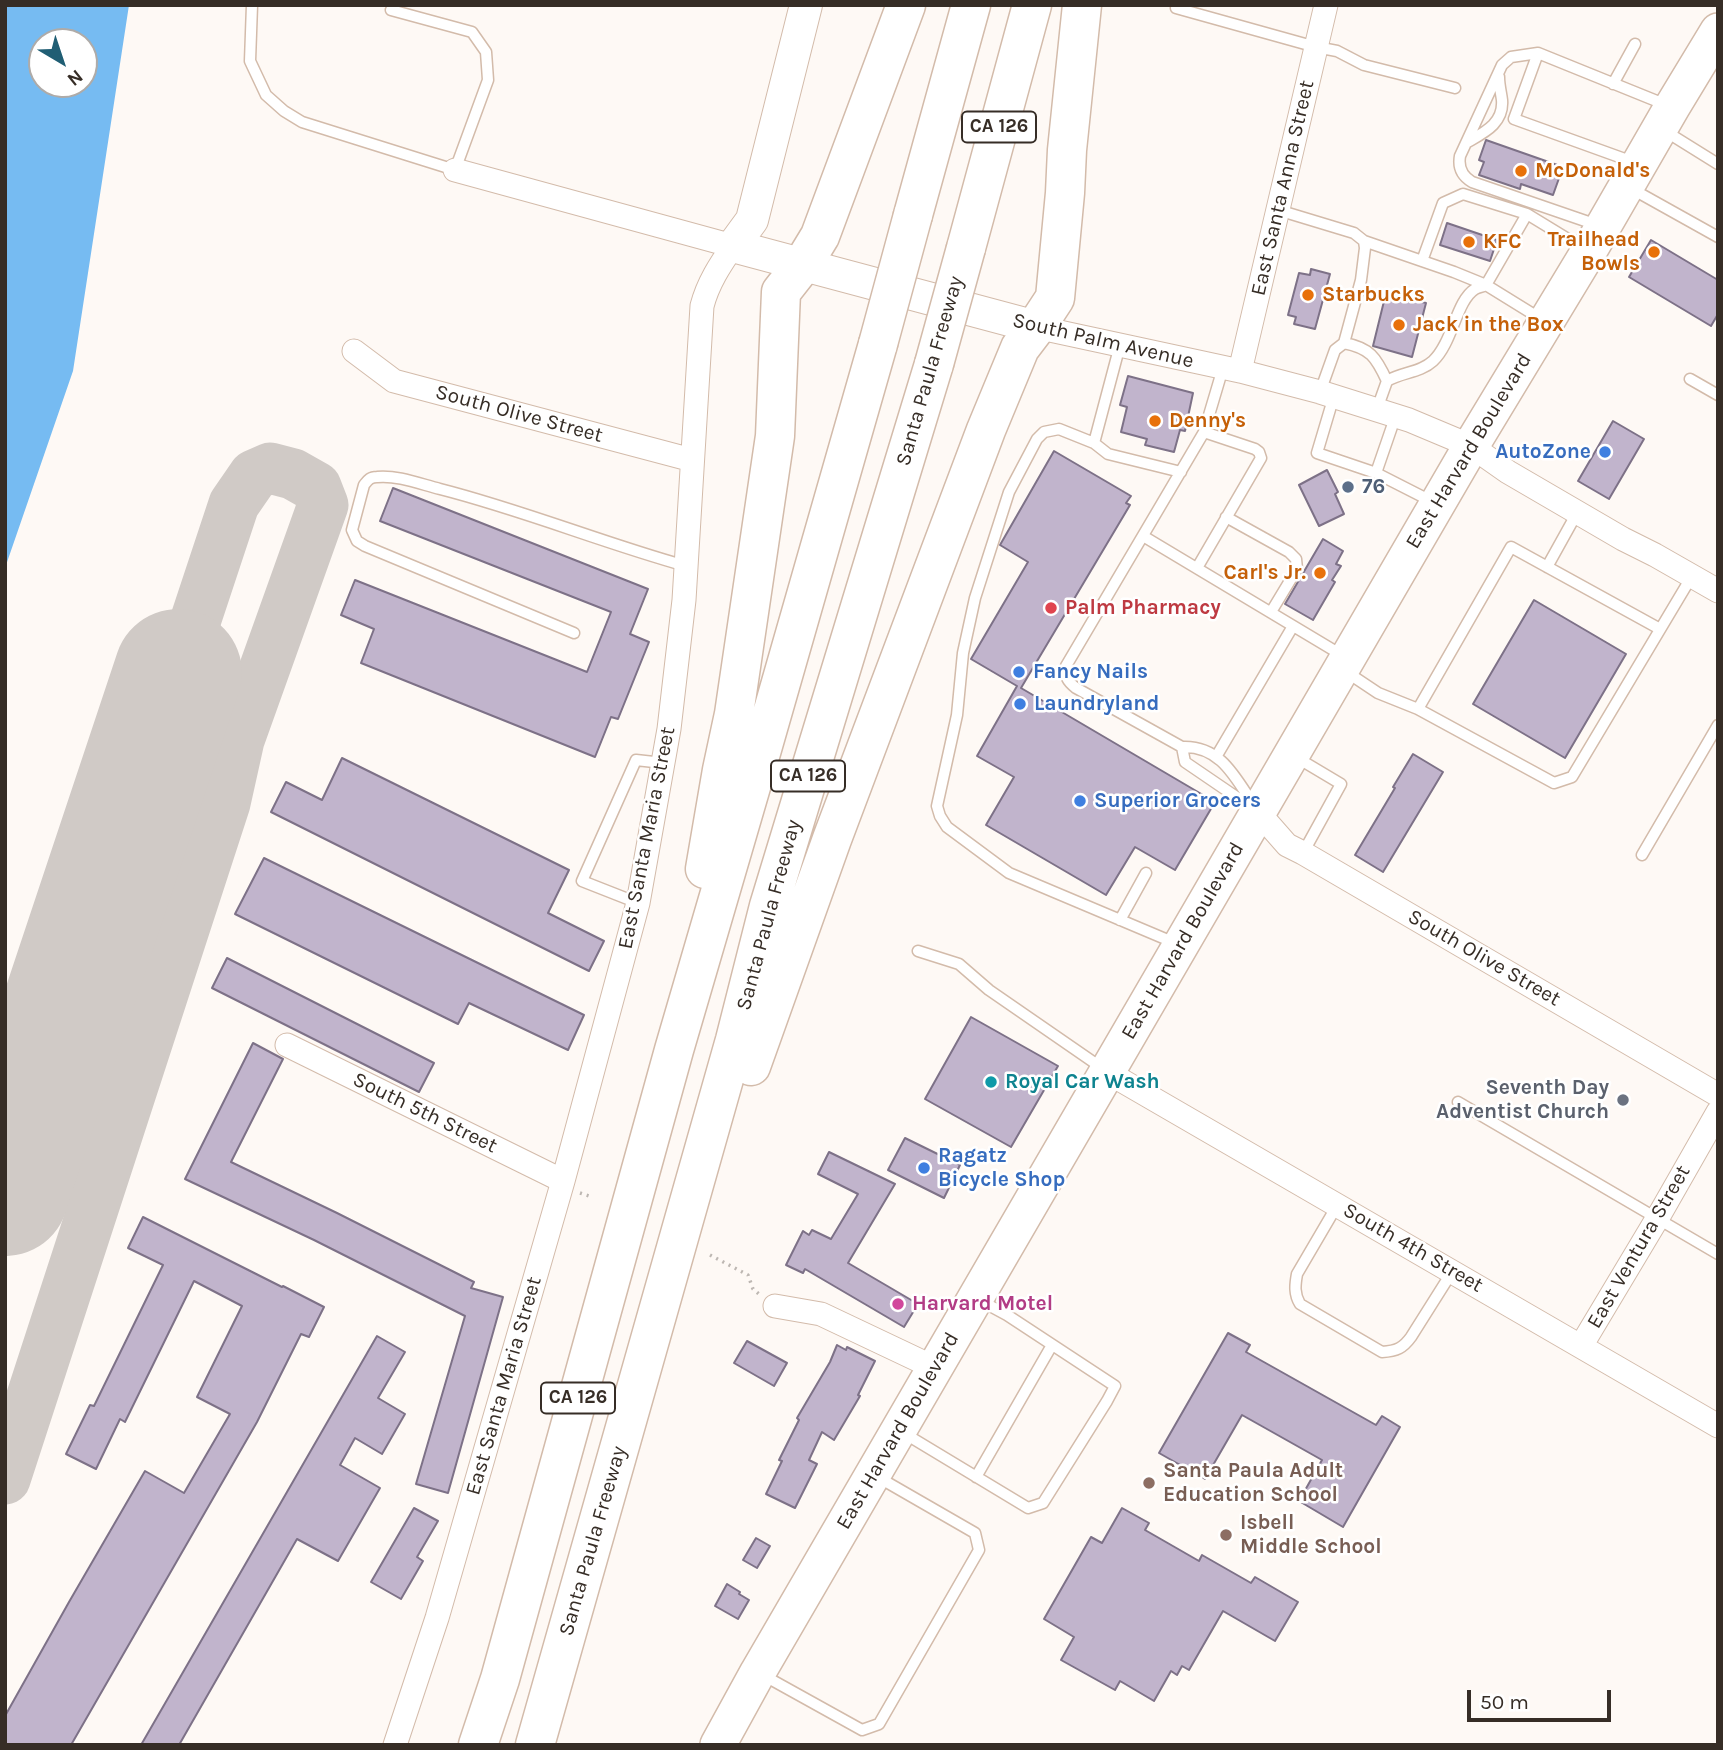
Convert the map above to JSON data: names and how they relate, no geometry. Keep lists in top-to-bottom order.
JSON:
{
  "streets": {
    "highway": ["CA 126", "Santa Paula Freeway"],
    "main road": ["East Harvard Boulevard"],
    "street": [
      "East Santa Anna Street",
      "South Palm Avenue",
      "South Olive Street",
      "East Santa Maria Street",
      "South 5th Street",
      "East Ventura Street",
      "South 4th Street"
    ]
  },
  "crossings": [
    ["East Santa Anna Street", "South Palm Avenue"],
    ["South Palm Avenue", "East Harvard Boulevard"],
    ["South Palm Avenue", "East Santa Maria Street"],
    ["South Olive Street", "East Harvard Boulevard"],
    ["South Olive Street", "East Santa Maria Street"],
    ["East Harvard Boulevard", "South 4th Street"],
    ["East Santa Maria Street", "South 5th Street"],
    ["East Ventura Street", "South 4th Street"]
  ],
  "places": [
    "McDonald's",
    "KFC",
    "Trailhead Bowls",
    "Starbucks",
    "Jack in the Box",
    "Denny's",
    "AutoZone",
    "76",
    "Carl's Jr.",
    "Palm Pharmacy",
    "Fancy Nails",
    "Laundryland",
    "Superior Grocers",
    "Royal Car Wash",
    "Seventh Day Adventist Church",
    "Ragatz Bicycle Shop",
    "Harvard Motel",
    "Santa Paula Adult Education School",
    "Isbell Middle School"
  ],
  "scale_bar": "50 m",
  "north": "bottom right"
}
